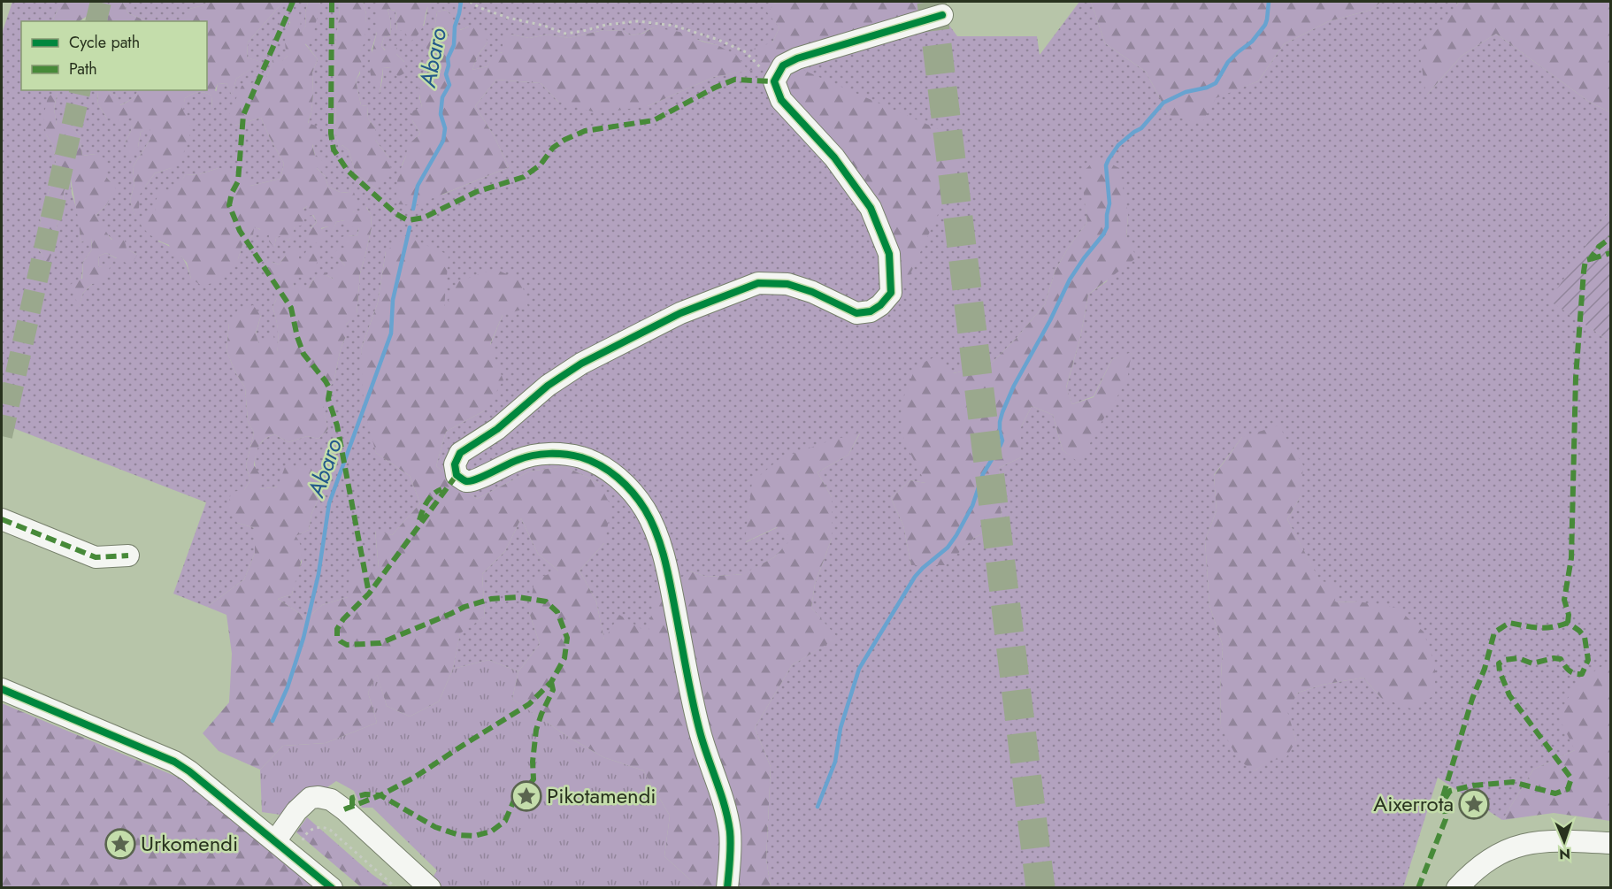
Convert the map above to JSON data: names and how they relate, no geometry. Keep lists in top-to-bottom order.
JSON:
{
  "water": ["Abaro"],
  "places": {
    "place": ["Pikotamendi", "Aixerrota", "Urkomendi"]
  },
  "legend": ["Cycle path", "Path"],
  "north": "bottom"
}
